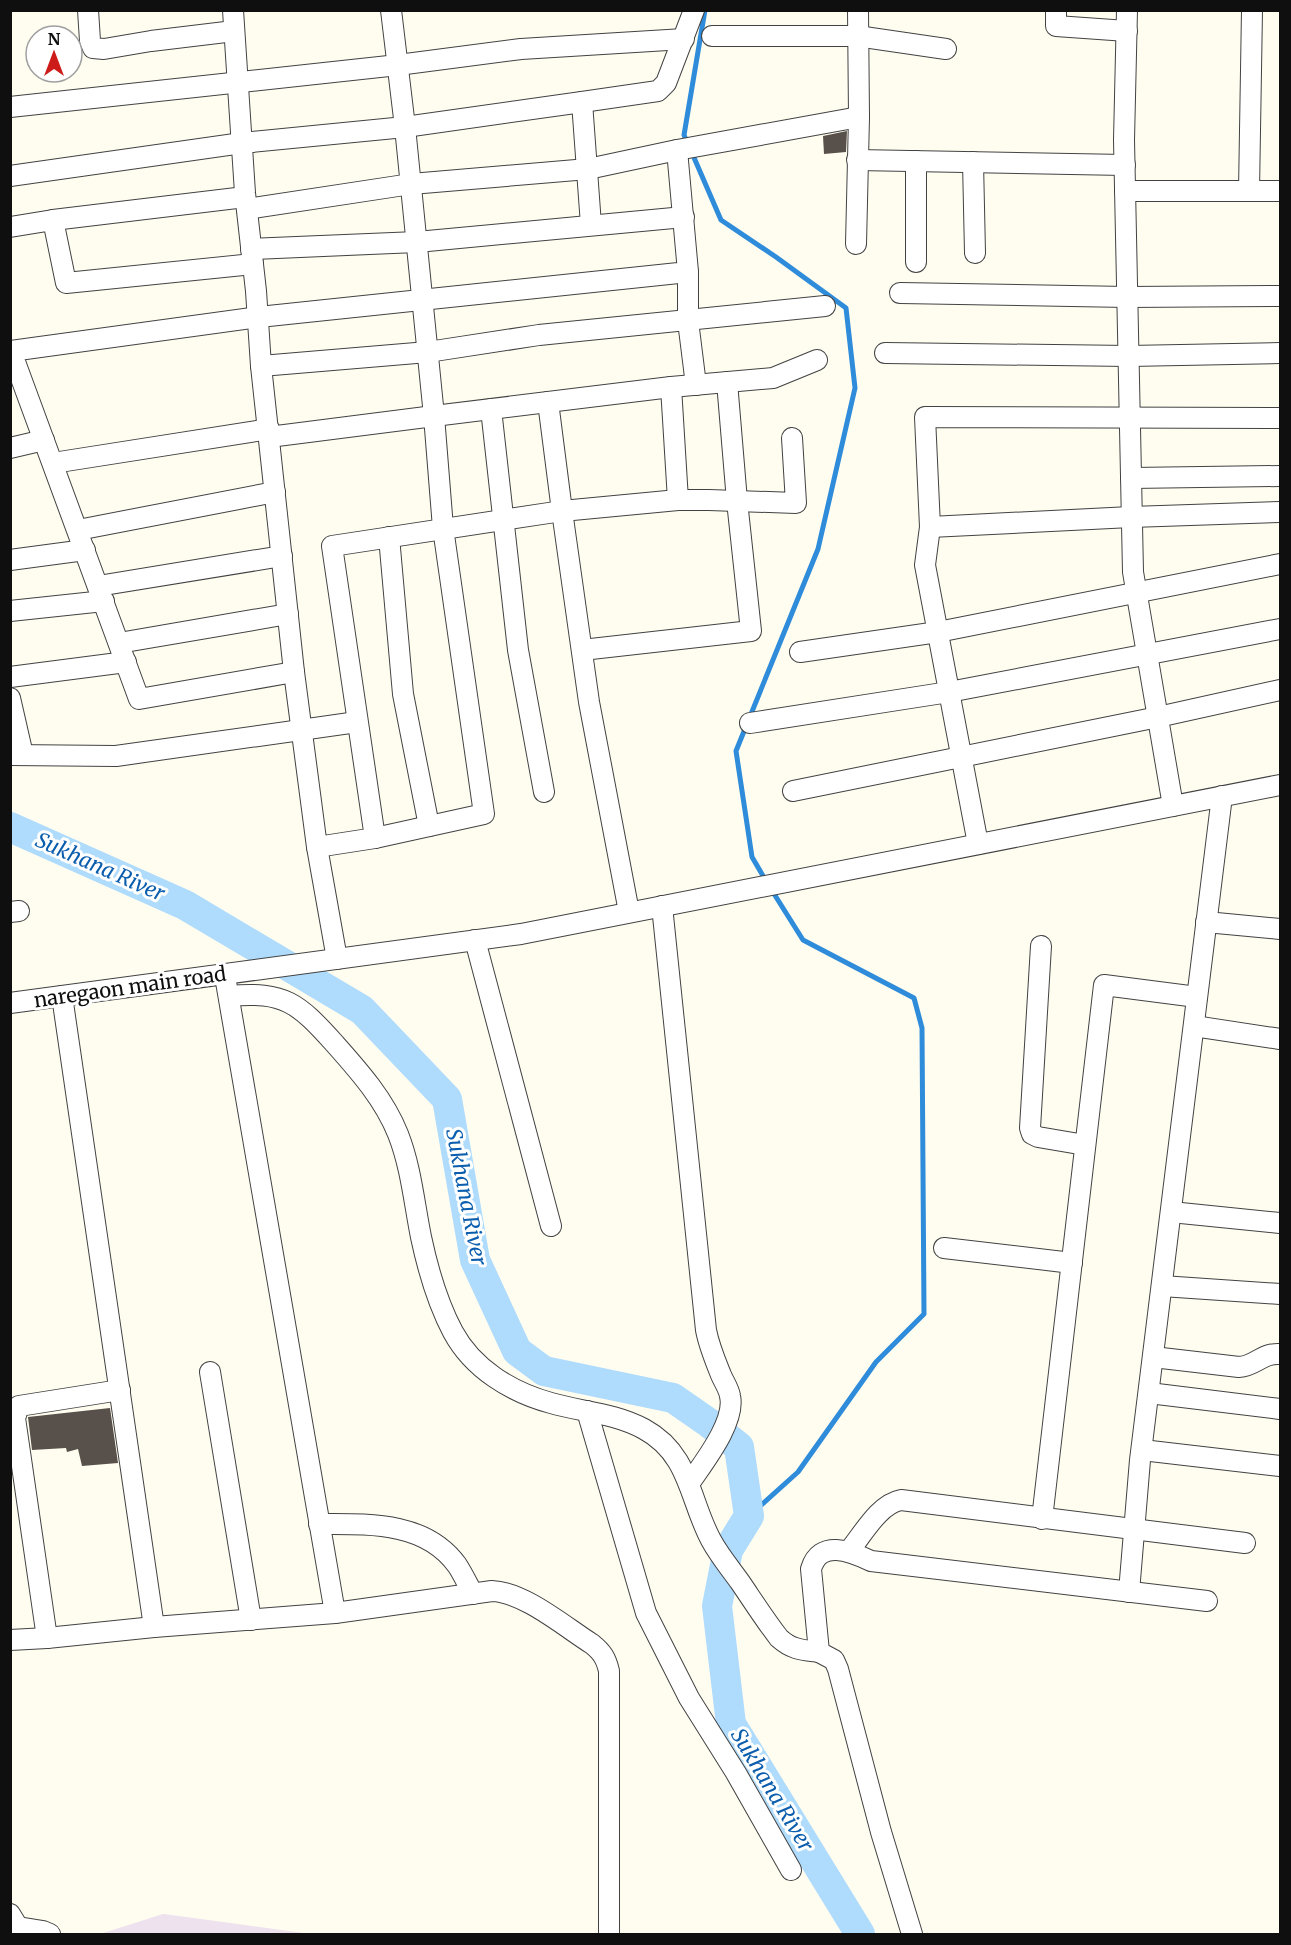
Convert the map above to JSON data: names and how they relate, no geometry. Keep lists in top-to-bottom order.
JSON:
{
  "streets": {
    "street": ["naregaon main road"]
  },
  "water": ["Sukhana River"],
  "north": "top"
}
